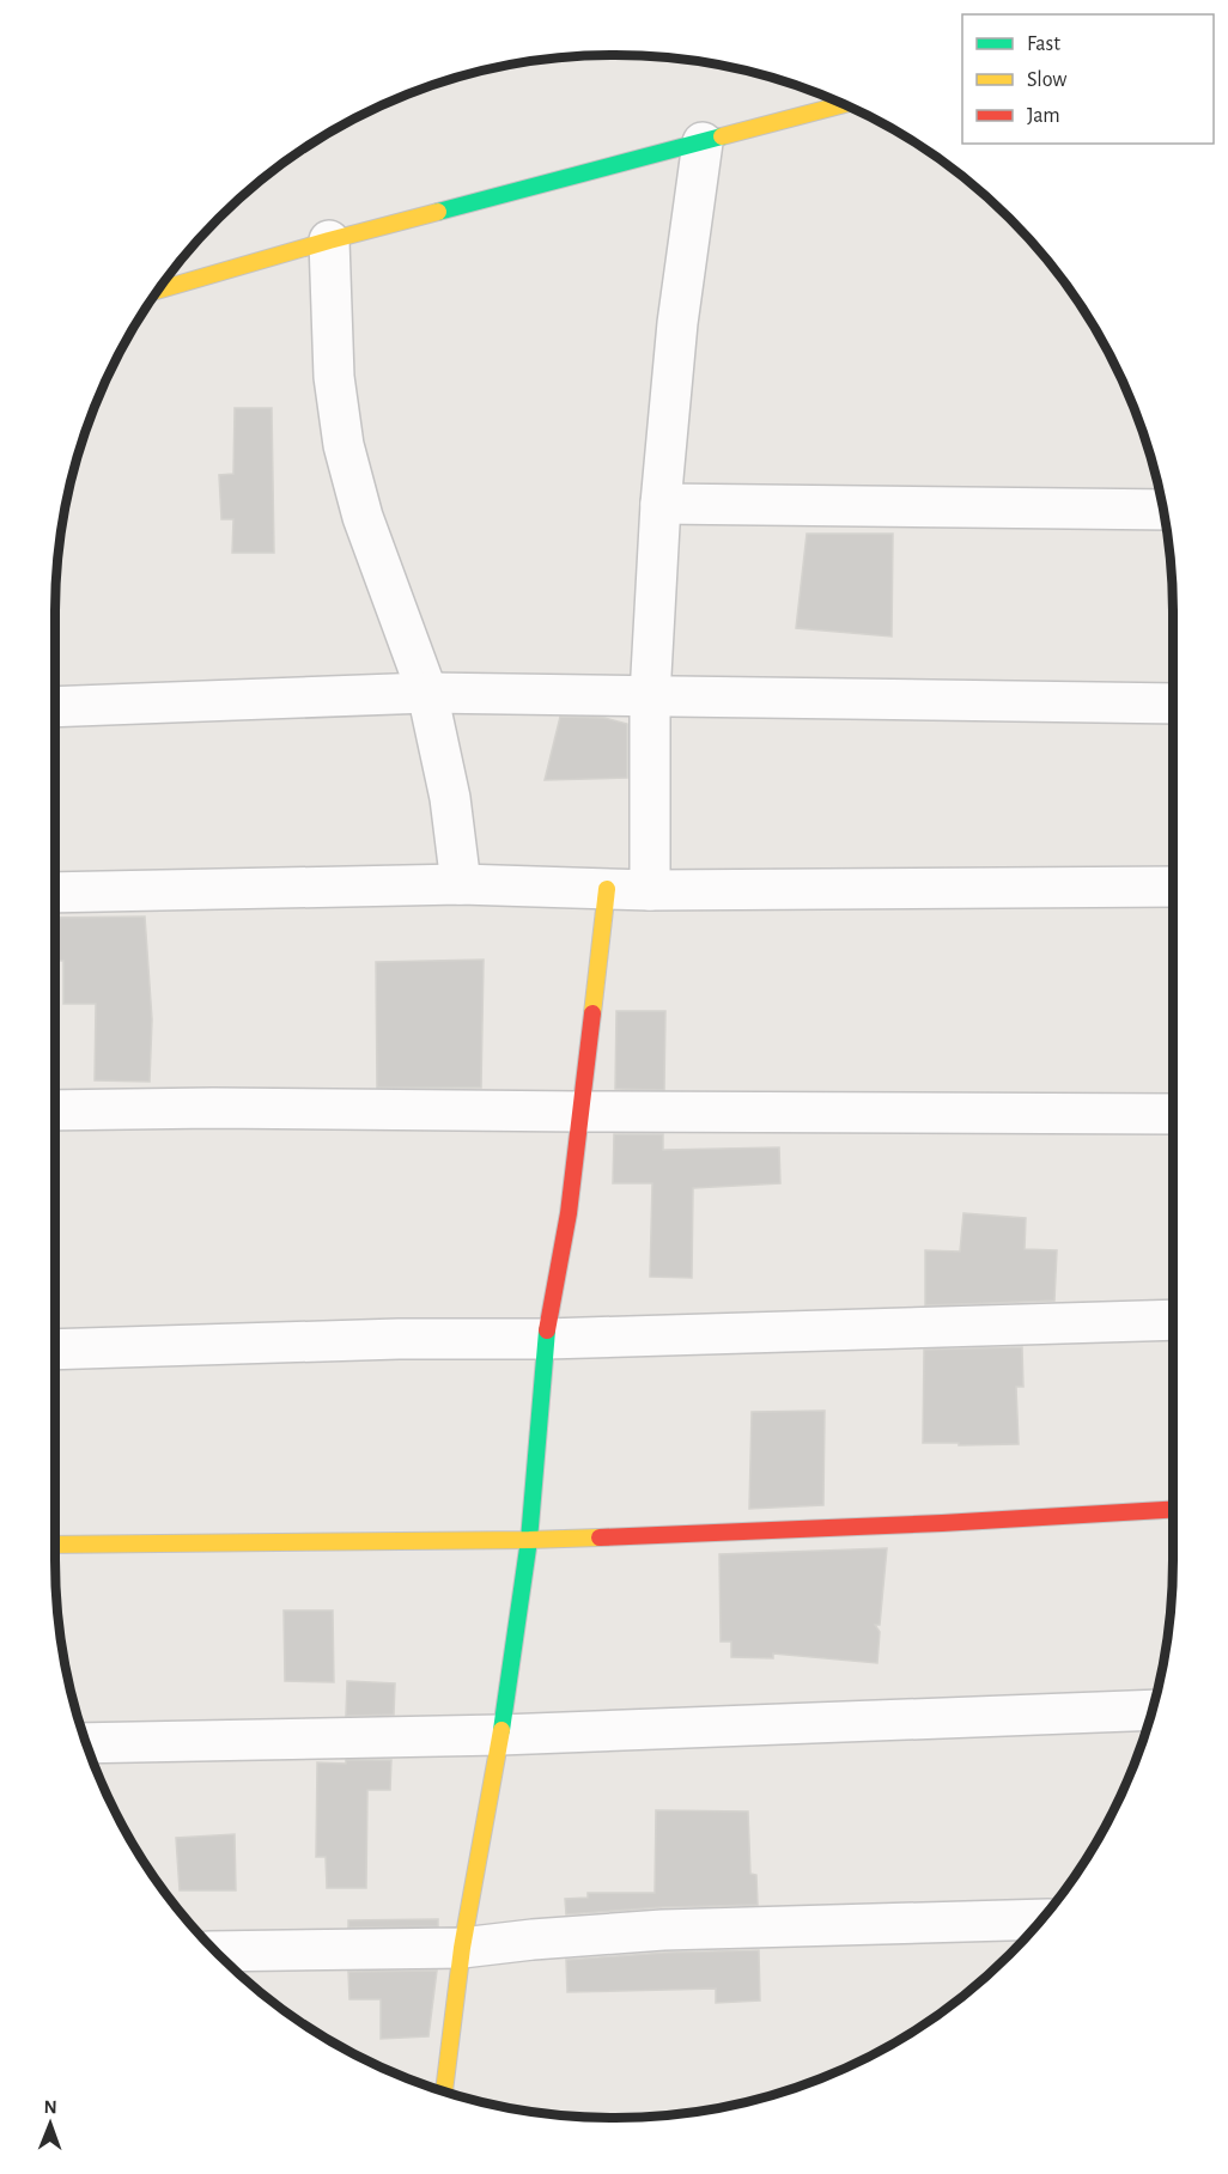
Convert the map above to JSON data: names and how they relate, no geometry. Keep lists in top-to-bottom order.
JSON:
{
  "legend": ["Fast", "Slow", "Jam"],
  "north": "top"
}
